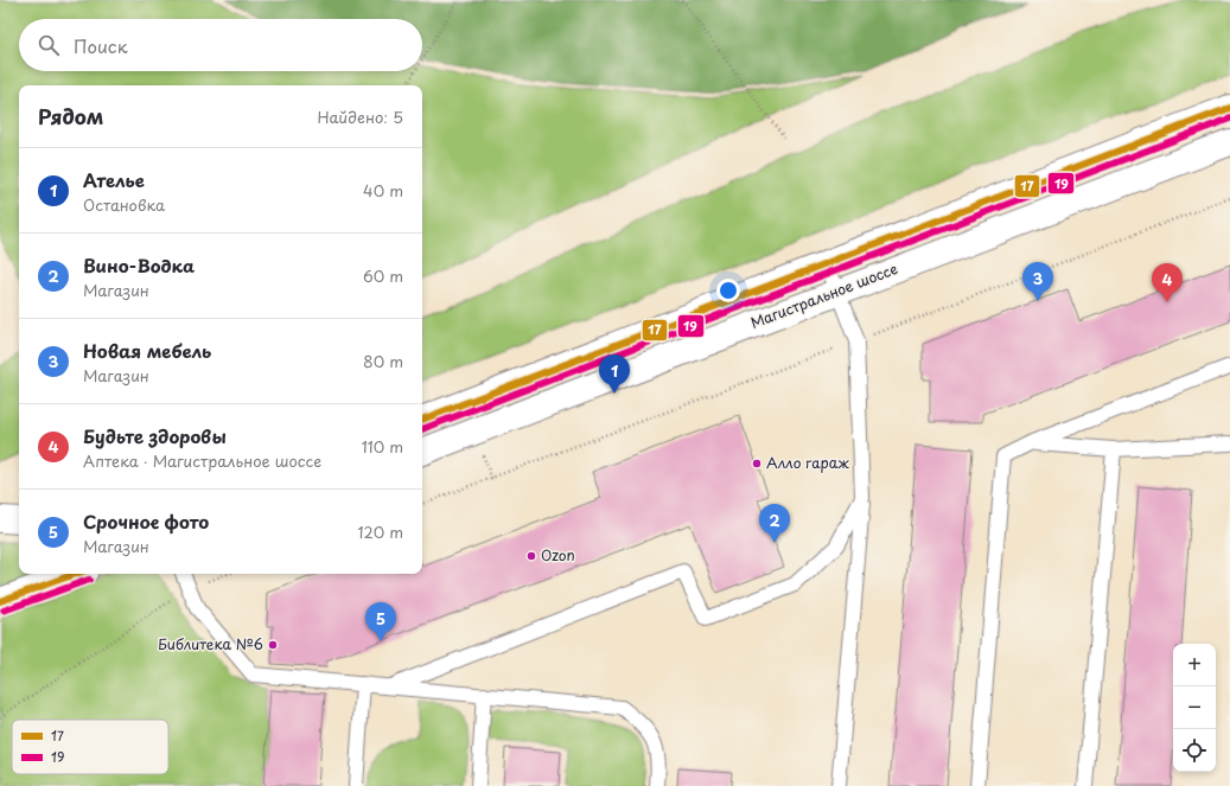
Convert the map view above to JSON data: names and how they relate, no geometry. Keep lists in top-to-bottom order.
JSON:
{
  "streets": {
    "main road": ["Магистральное шоссе"]
  },
  "places": ["Алло гараж", "Ozon", "Библитека №6"],
  "lines": ["transit line 17", "transit line 19"],
  "legend": ["17", "19"],
  "page": {
    "search": "Поиск",
    "heading": ["Рядом", "Найдено: 5"],
    "list": [
      {
        "mark": "1",
        "name": "Ателье",
        "note": "Остановка",
        "value": "40 m"
      },
      {
        "mark": "2",
        "name": "Вино-Водка",
        "note": "Магазин",
        "value": "60 m"
      },
      {
        "mark": "3",
        "name": "Новая мебель",
        "note": "Магазин",
        "value": "80 m"
      },
      {
        "mark": "4",
        "name": "Будьте здоровы",
        "note": "Аптека · Магистральное шоссе",
        "value": "110 m"
      },
      {
        "mark": "5",
        "name": "Срочное фото",
        "note": "Магазин",
        "value": "120 m"
      }
    ],
    "pins": [
      "3",
      "4",
      "1",
      "2",
      "5"
    ],
    "map_buttons": ["+", "−"]
  }
}
